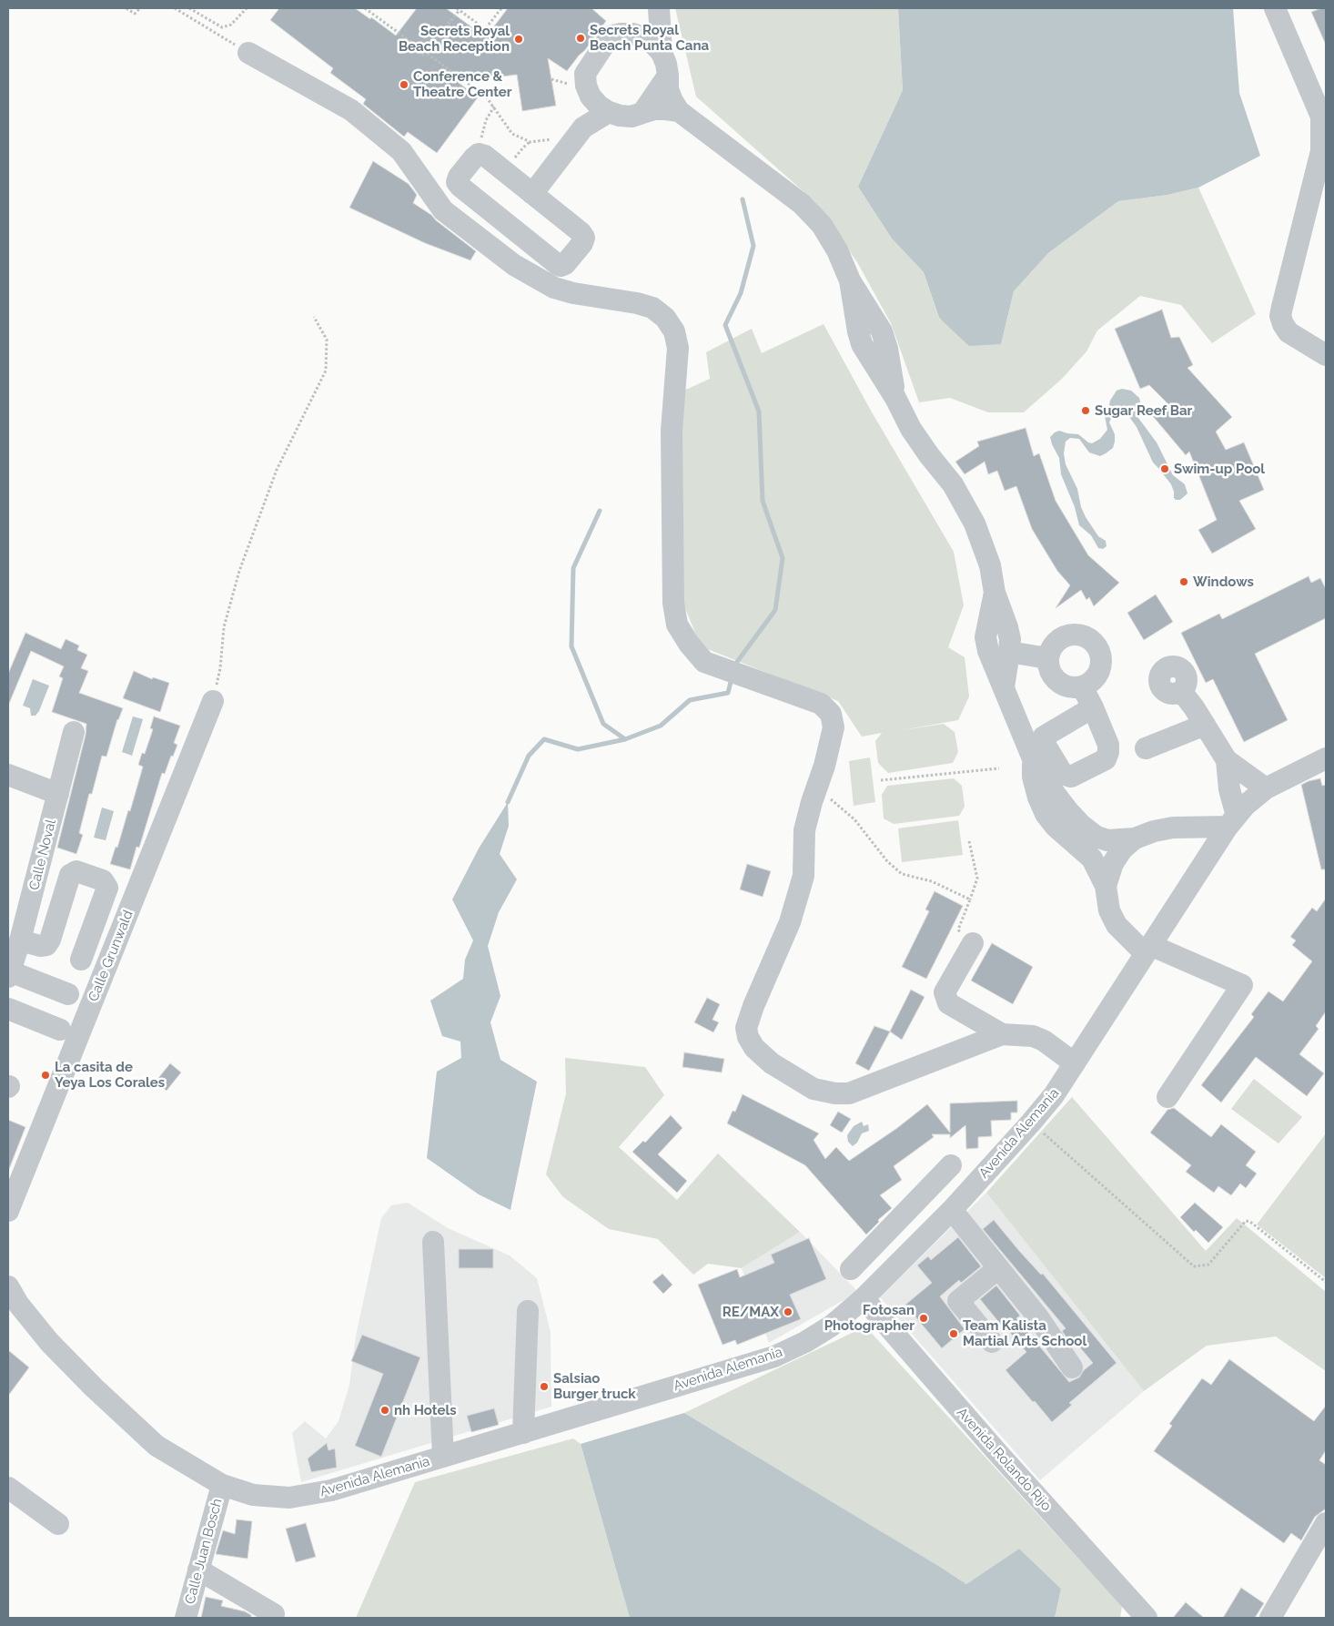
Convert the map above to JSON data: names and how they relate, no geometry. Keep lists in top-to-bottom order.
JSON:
{
  "streets": {
    "street": [
      "Calle Noval",
      "Calle Grunwald",
      "Avenida Alemania",
      "Avenida Rolando Rijo",
      "Calle Juan Bosch"
    ]
  },
  "crossings": [
    ["Avenida Alemania", "Avenida Rolando Rijo"],
    ["Avenida Alemania", "Calle Juan Bosch"]
  ],
  "places": [
    "Secrets Royal Beach Punta Cana",
    "Secrets Royal Beach Reception",
    "Conference & Theatre Center",
    "Sugar Reef Bar",
    "Swim-up Pool",
    "Windows",
    "La casita de Yeya Los Corales",
    "RE/MAX",
    "Fotosan Photographer",
    "Team Kalista Martial Arts School",
    "Salsiao Burger truck",
    "nh Hotels"
  ]
}
